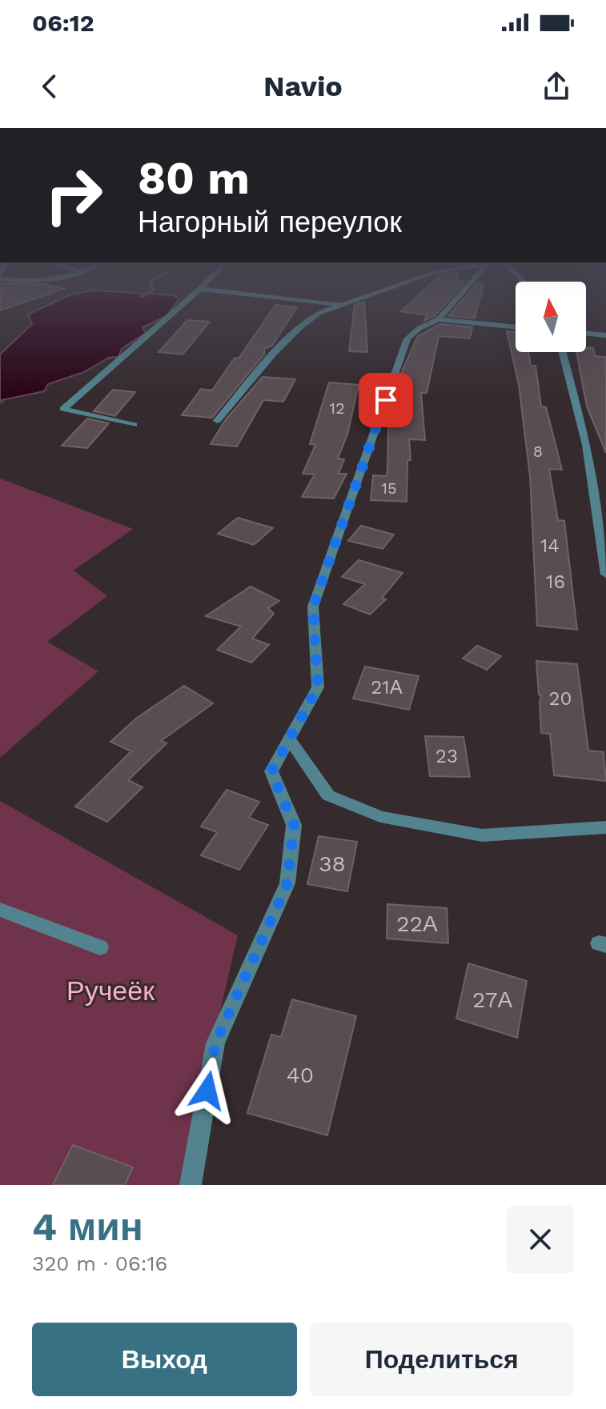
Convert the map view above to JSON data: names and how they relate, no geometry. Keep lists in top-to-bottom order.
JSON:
{
  "parks": ["Ручеёк"],
  "house_numbers": [
    "12",
    "8",
    "15",
    "14",
    "16",
    "21А",
    "20",
    "23",
    "38",
    "22А",
    "27А",
    "40"
  ],
  "north": "top",
  "page": {
    "status": "06:12",
    "header": "Navio",
    "turn": ["80 m", "Нагорный переулок"],
    "heading": ["4 мин", "320 m · 06:16"],
    "buttons": ["Выход", "Поделиться"]
  }
}
